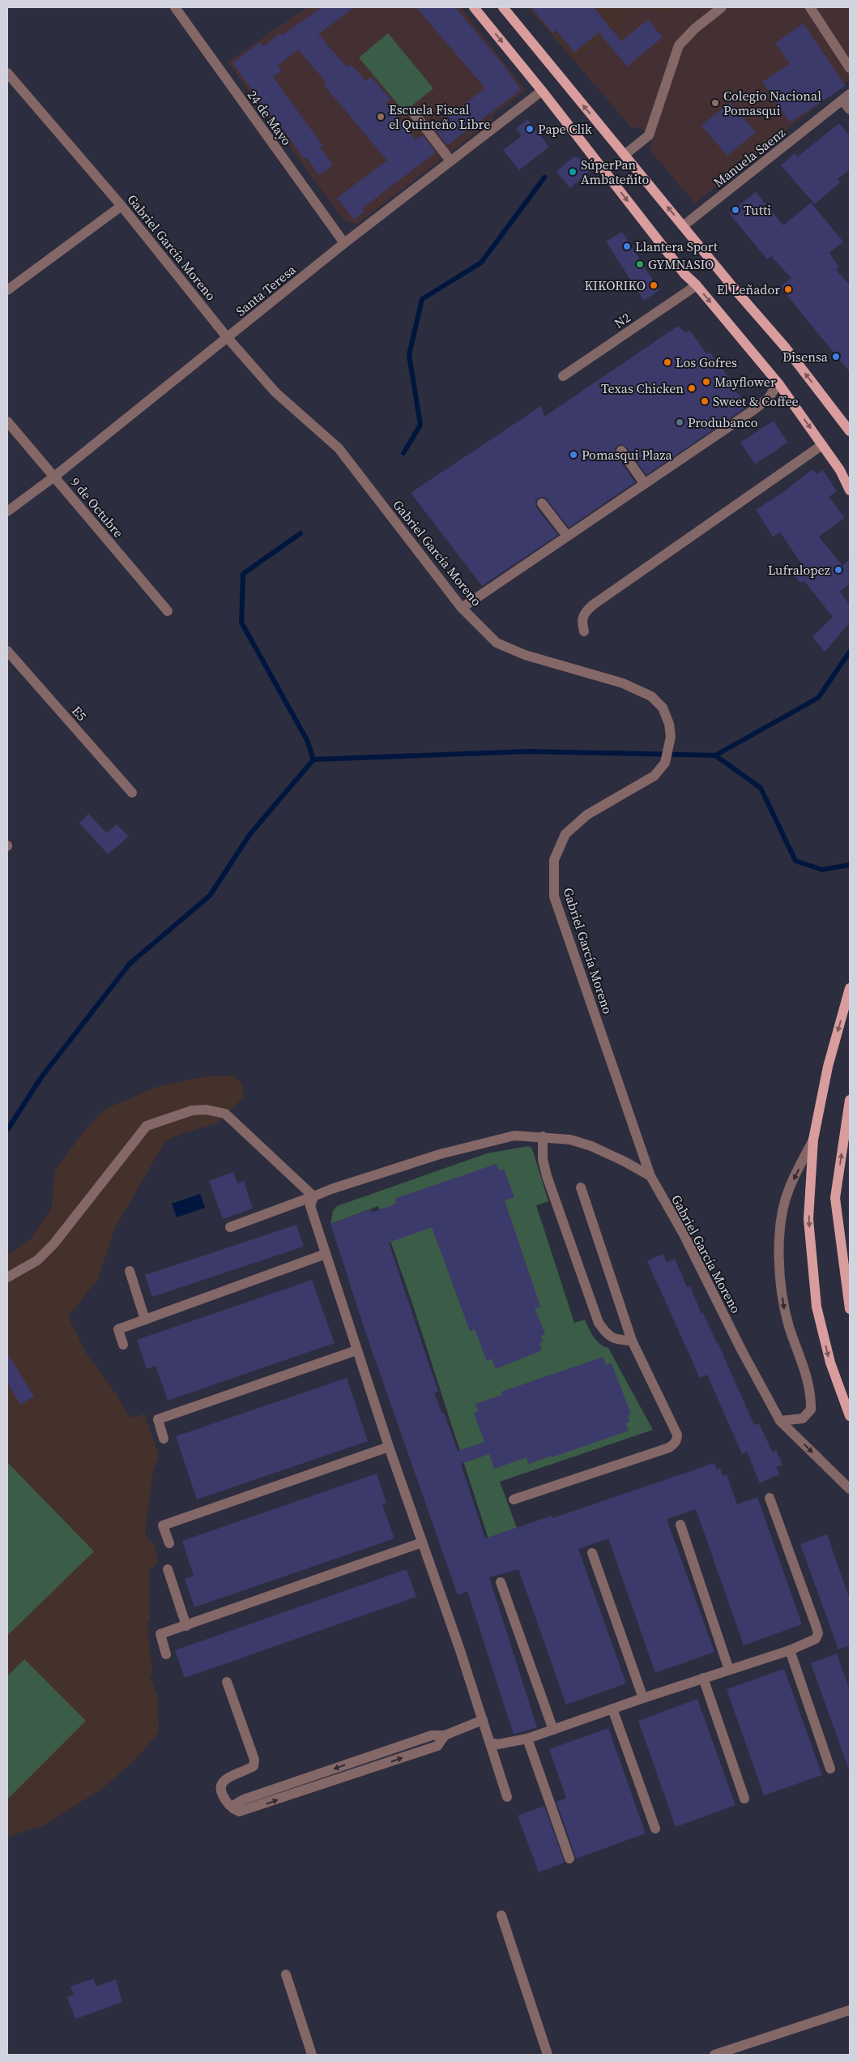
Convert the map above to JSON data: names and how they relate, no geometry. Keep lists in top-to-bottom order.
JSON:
{
  "streets": {
    "street": [
      "24 de Mayo",
      "Manuela Saenz",
      "Gabriel García Moreno",
      "Santa Teresa",
      "N2",
      "9 de Octubre",
      "E5"
    ]
  },
  "crossings": [
    ["24 de Mayo", "Santa Teresa"],
    ["Gabriel García Moreno", "Santa Teresa"],
    ["Santa Teresa", "9 de Octubre"]
  ],
  "places": [
    "Colegio Nacional Pomasqui",
    "Escuela Fiscal el Quinteño Libre",
    "Pape Clik",
    "SúperPan Ambateñito",
    "Tutti",
    "Llantera Sport",
    "GYMNASIO",
    "KIKORIKO",
    "El Leñador",
    "Disensa",
    "Los Gofres",
    "Mayflower",
    "Texas Chicken",
    "Sweet & Coffee",
    "Produbanco",
    "Pomasqui Plaza",
    "Lufralopez"
  ]
}
